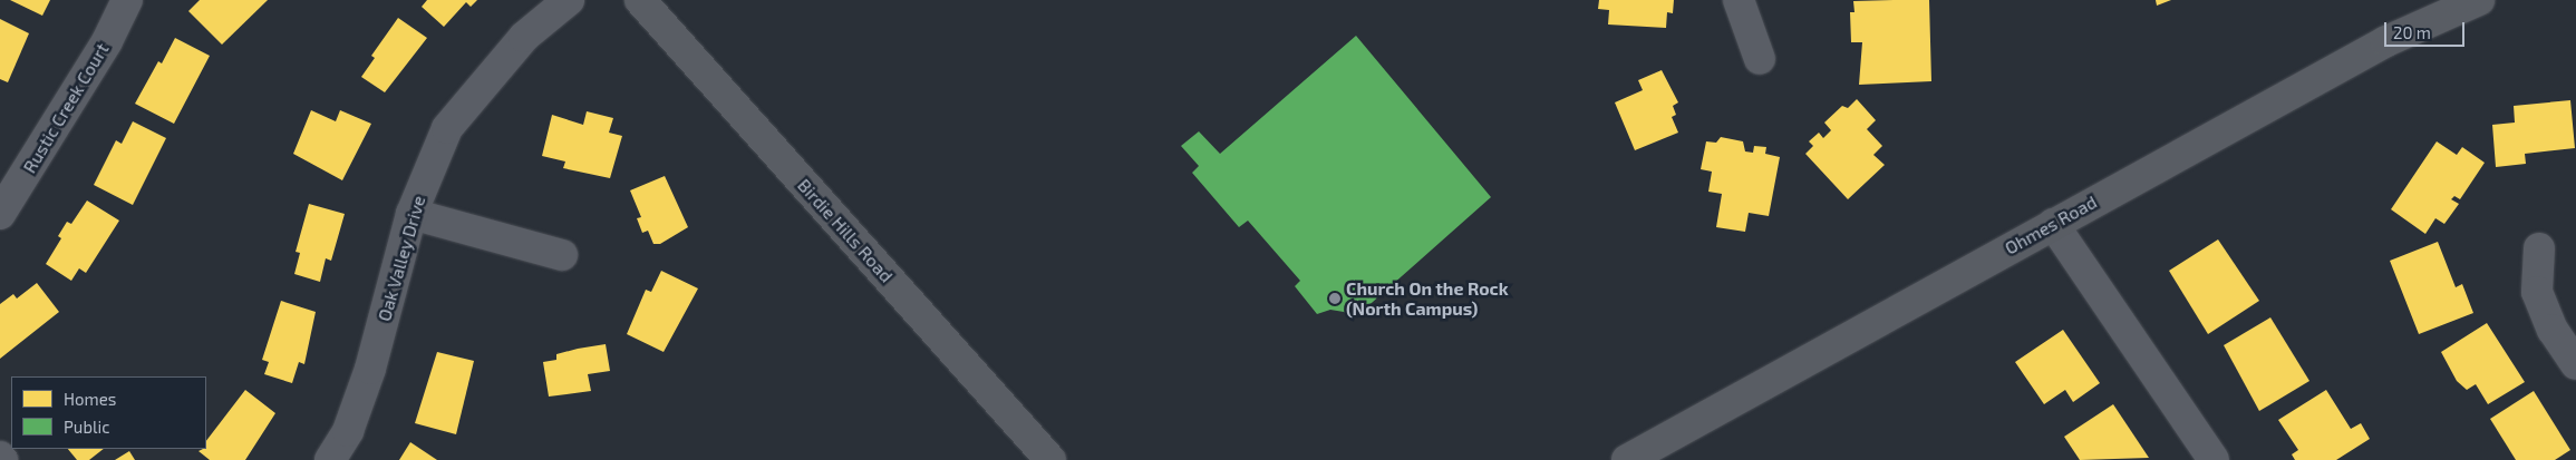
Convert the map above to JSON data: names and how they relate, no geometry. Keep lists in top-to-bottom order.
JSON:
{
  "streets": {
    "main road": ["Ohmes Road", "Birdie Hills Road"],
    "street": ["Rustic Creek Court", "Oak Valley Drive"]
  },
  "places": ["Church On the Rock (North Campus)"],
  "legend": ["Homes", "Public"],
  "scale_bar": "20 m"
}
